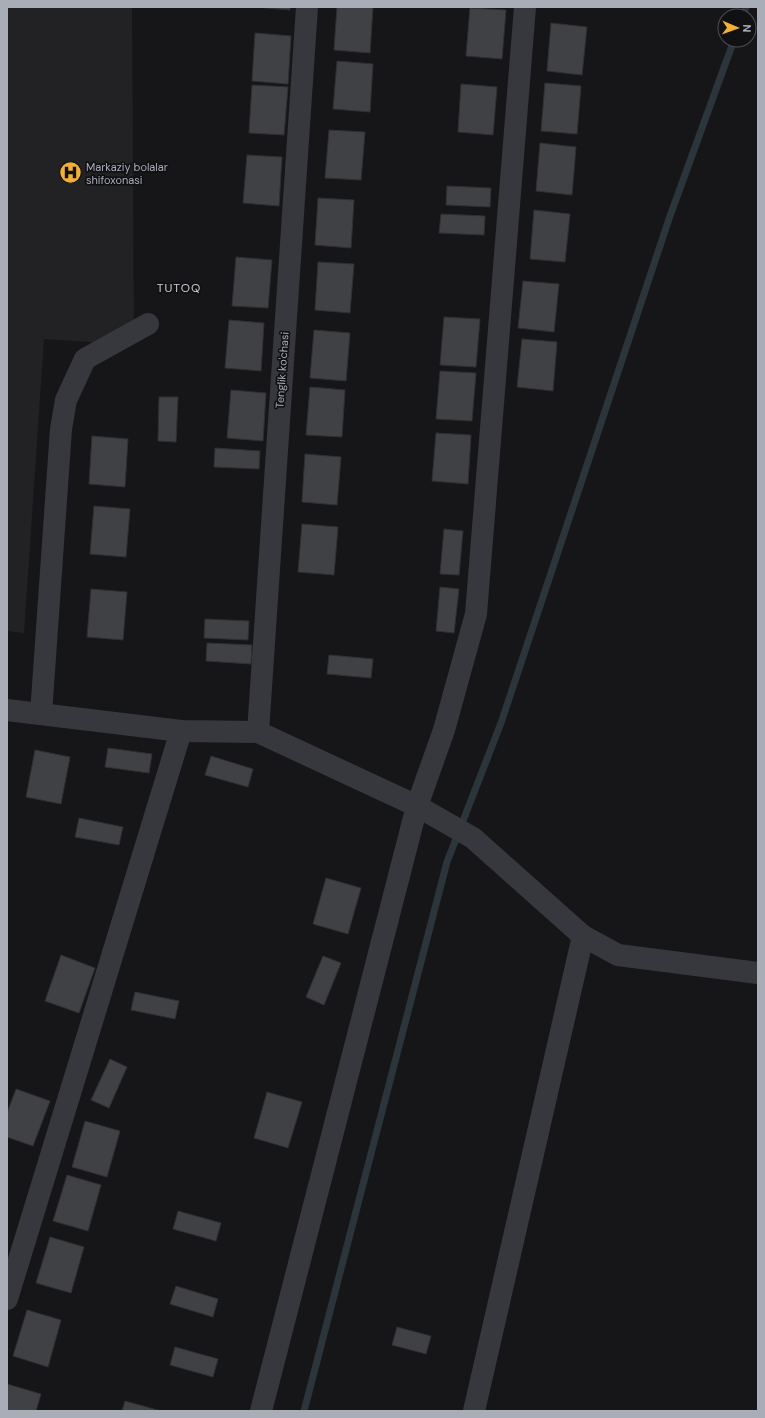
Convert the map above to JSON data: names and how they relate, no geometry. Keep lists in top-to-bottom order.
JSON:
{
  "streets": {
    "street": ["Tenglik ko'chasi"]
  },
  "districts": ["TUTOQ"],
  "places": {
    "hospital": ["Markaziy bolalar shifoxonasi"]
  },
  "north": "right"
}
